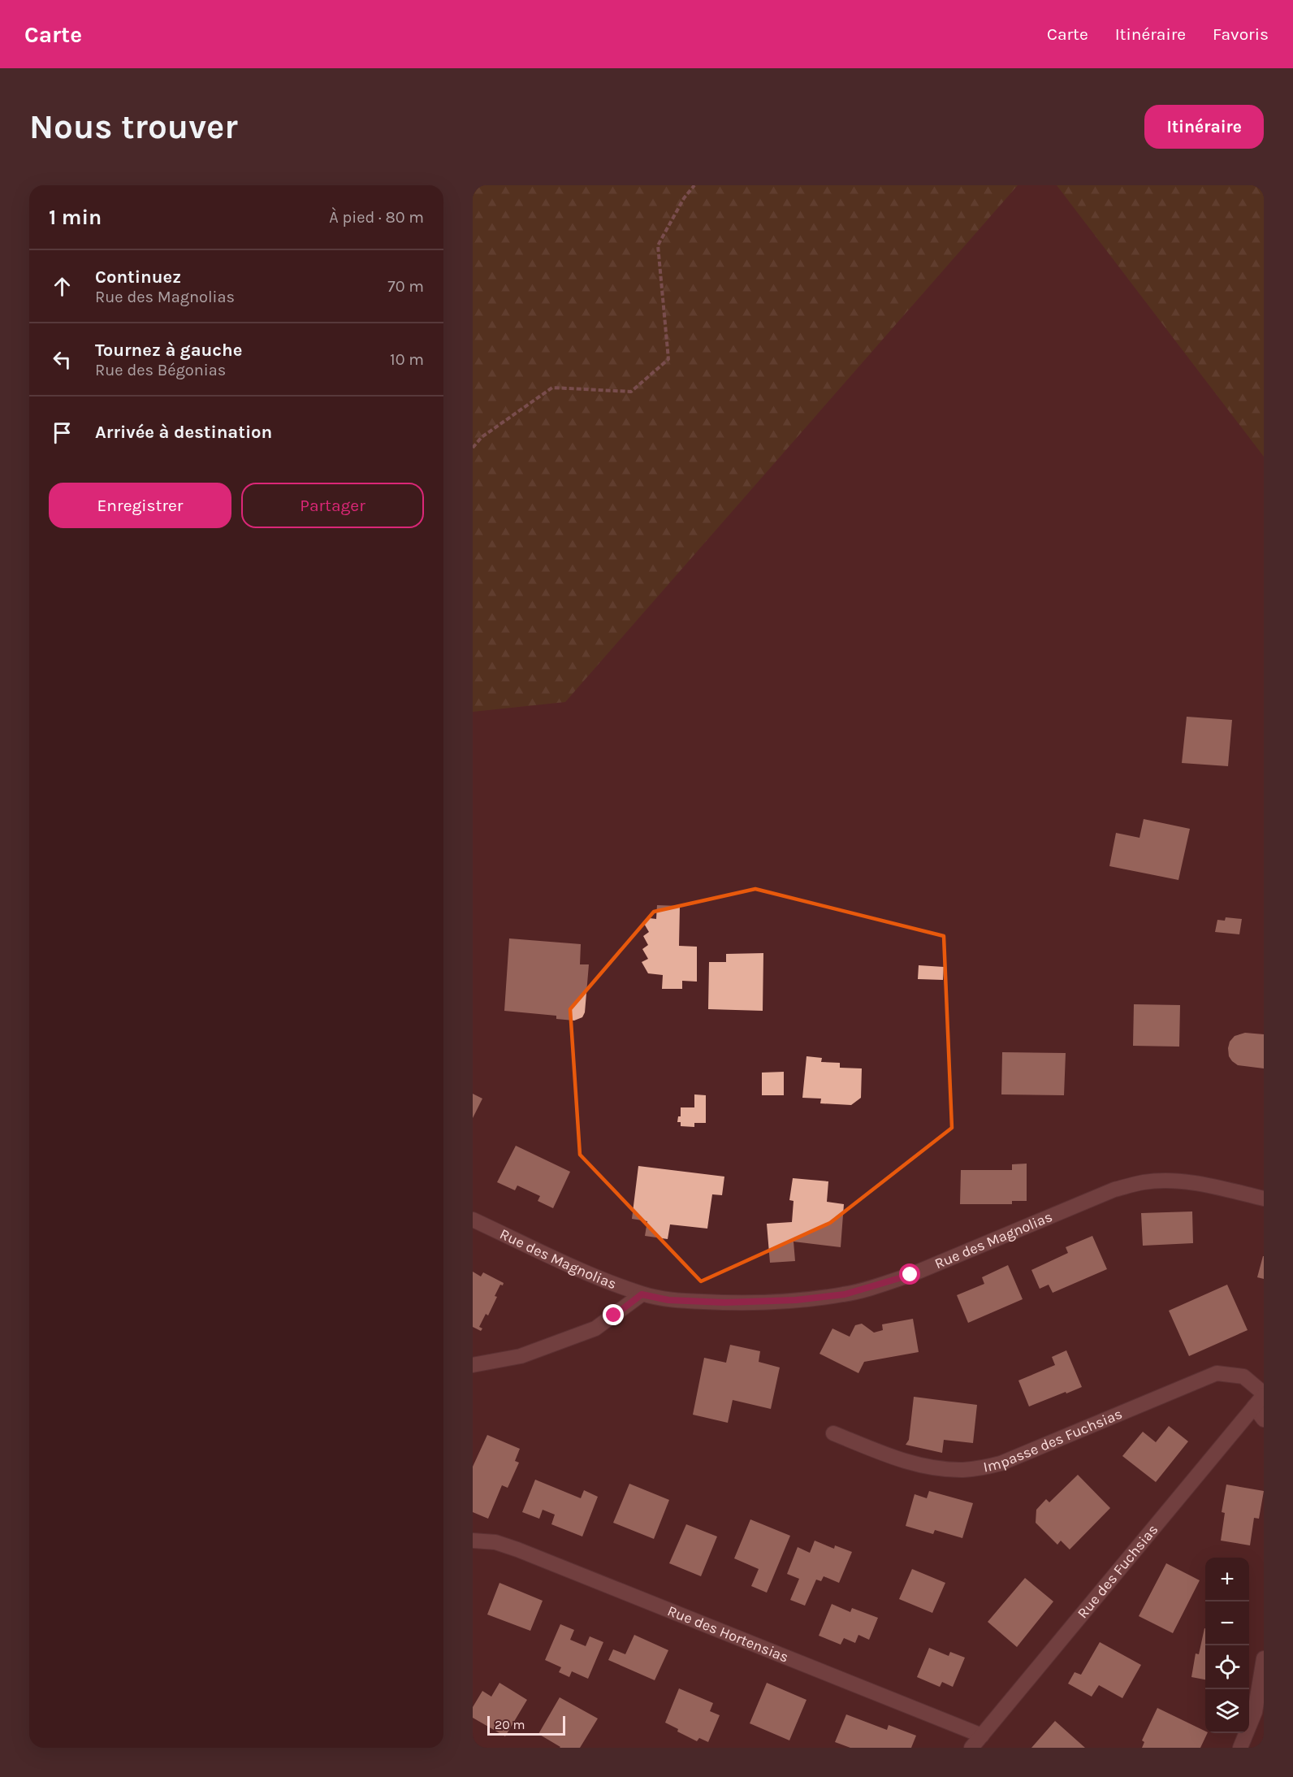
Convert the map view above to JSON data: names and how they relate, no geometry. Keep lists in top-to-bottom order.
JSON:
{
  "streets": {
    "street": [
      "Rue des Magnolias",
      "Impasse des Fuchsias",
      "Rue des Fuchsias",
      "Rue des Hortensias"
    ]
  },
  "crossings": [
    ["Impasse des Fuchsias", "Rue des Fuchsias"],
    ["Rue des Fuchsias", "Rue des Hortensias"]
  ],
  "scale_bar": "20 m",
  "page": {
    "header": "Carte",
    "nav": ["Carte", "Itinéraire", "Favoris"],
    "buttons": [
      "Itinéraire",
      ["Enregistrer", "Partager"]
    ],
    "title": "Nous trouver",
    "heading": ["1 min", "À pied · 80 m"],
    "list": [
      ["Continuez", "Rue des Magnolias", "70 m"],
      ["Tournez à gauche", "Rue des Bégonias", "10 m"],
      "Arrivée à destination"
    ],
    "map_buttons": ["+", "−"],
    "scale": "20 m"
  }
}
